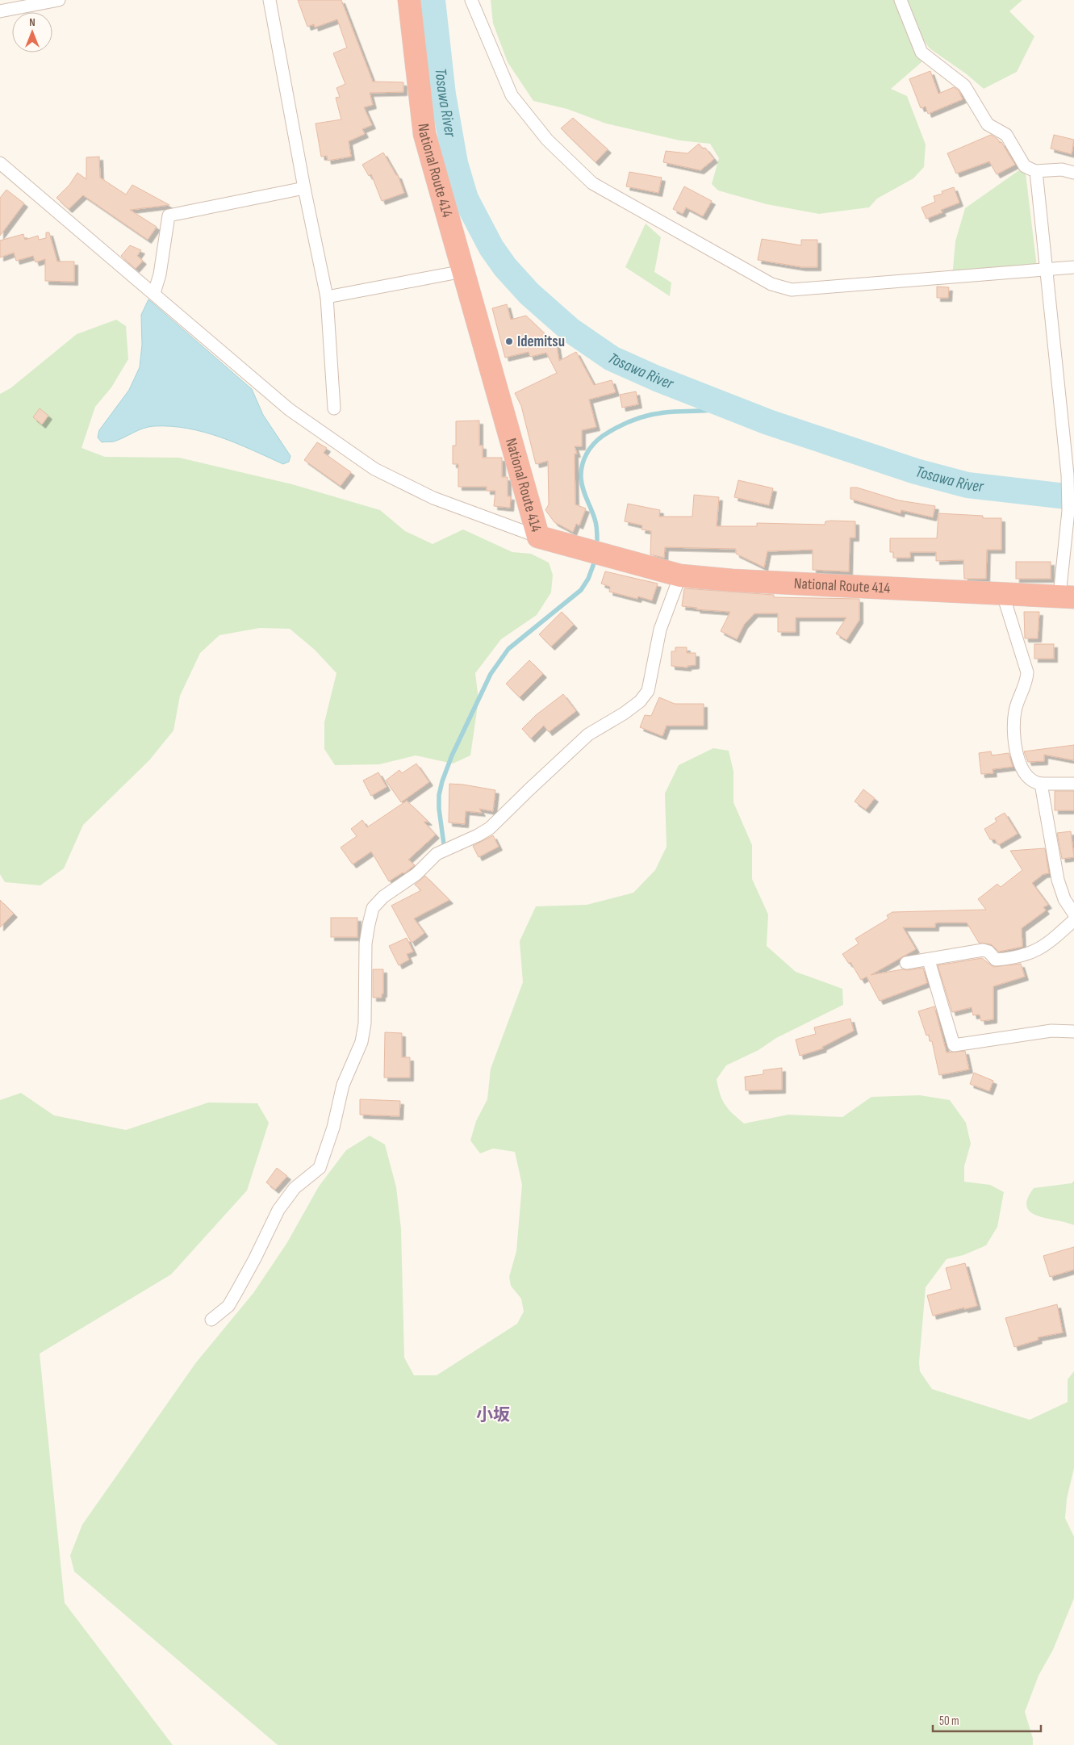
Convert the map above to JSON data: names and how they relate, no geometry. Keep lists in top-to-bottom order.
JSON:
{
  "streets": {
    "highway": ["National Route 414"]
  },
  "districts": ["小坂"],
  "water": ["Tosawa River"],
  "places": ["Idemitsu"],
  "scale_bar": "50 m",
  "north": "top"
}
